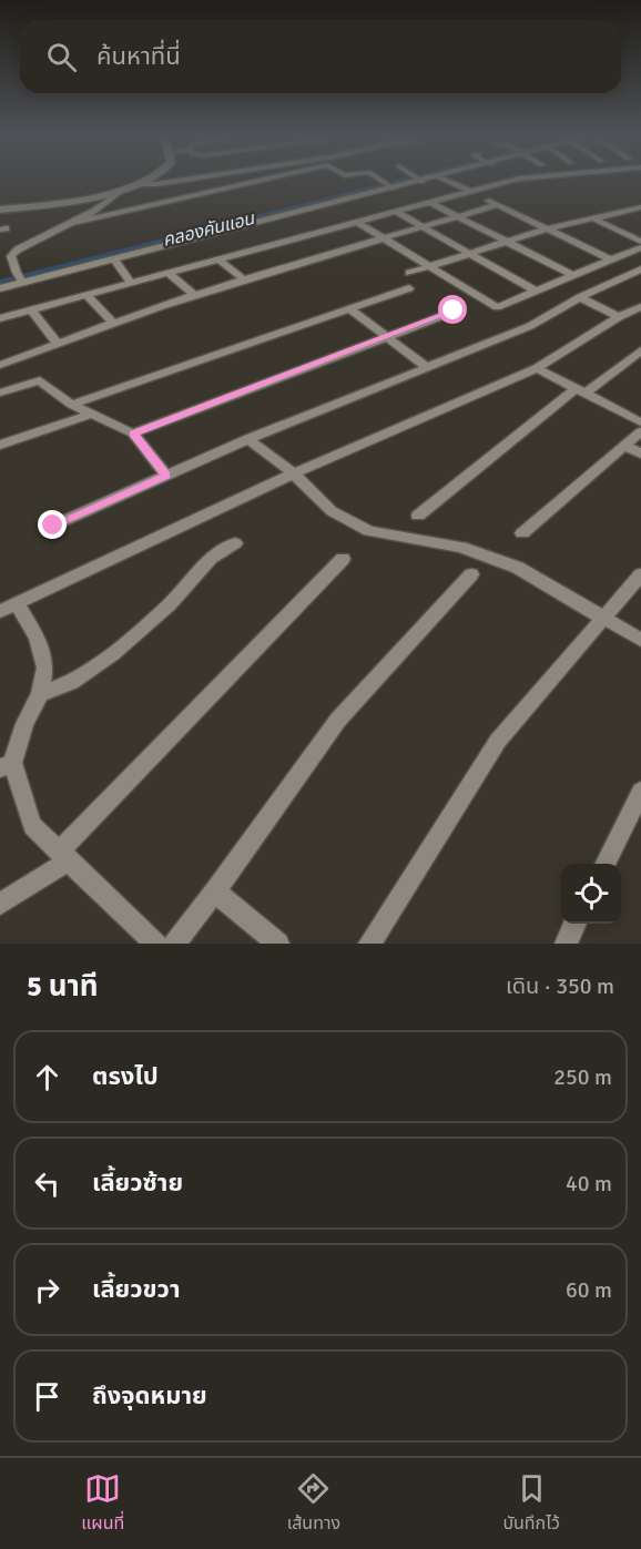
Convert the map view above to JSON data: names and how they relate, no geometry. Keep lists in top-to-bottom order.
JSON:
{
  "water": ["คลองคันแอน"],
  "page": {
    "search": "ค้นหาที่นี่",
    "heading": ["5 นาที", "เดิน · 350 m"],
    "list": [
      ["ตรงไป", "250 m"],
      ["เลี้ยวซ้าย", "40 m"],
      ["เลี้ยวขวา", "60 m"],
      "ถึงจุดหมาย"
    ],
    "nav": ["แผนที่", "เส้นทาง", "บันทึกไว้"]
  }
}
